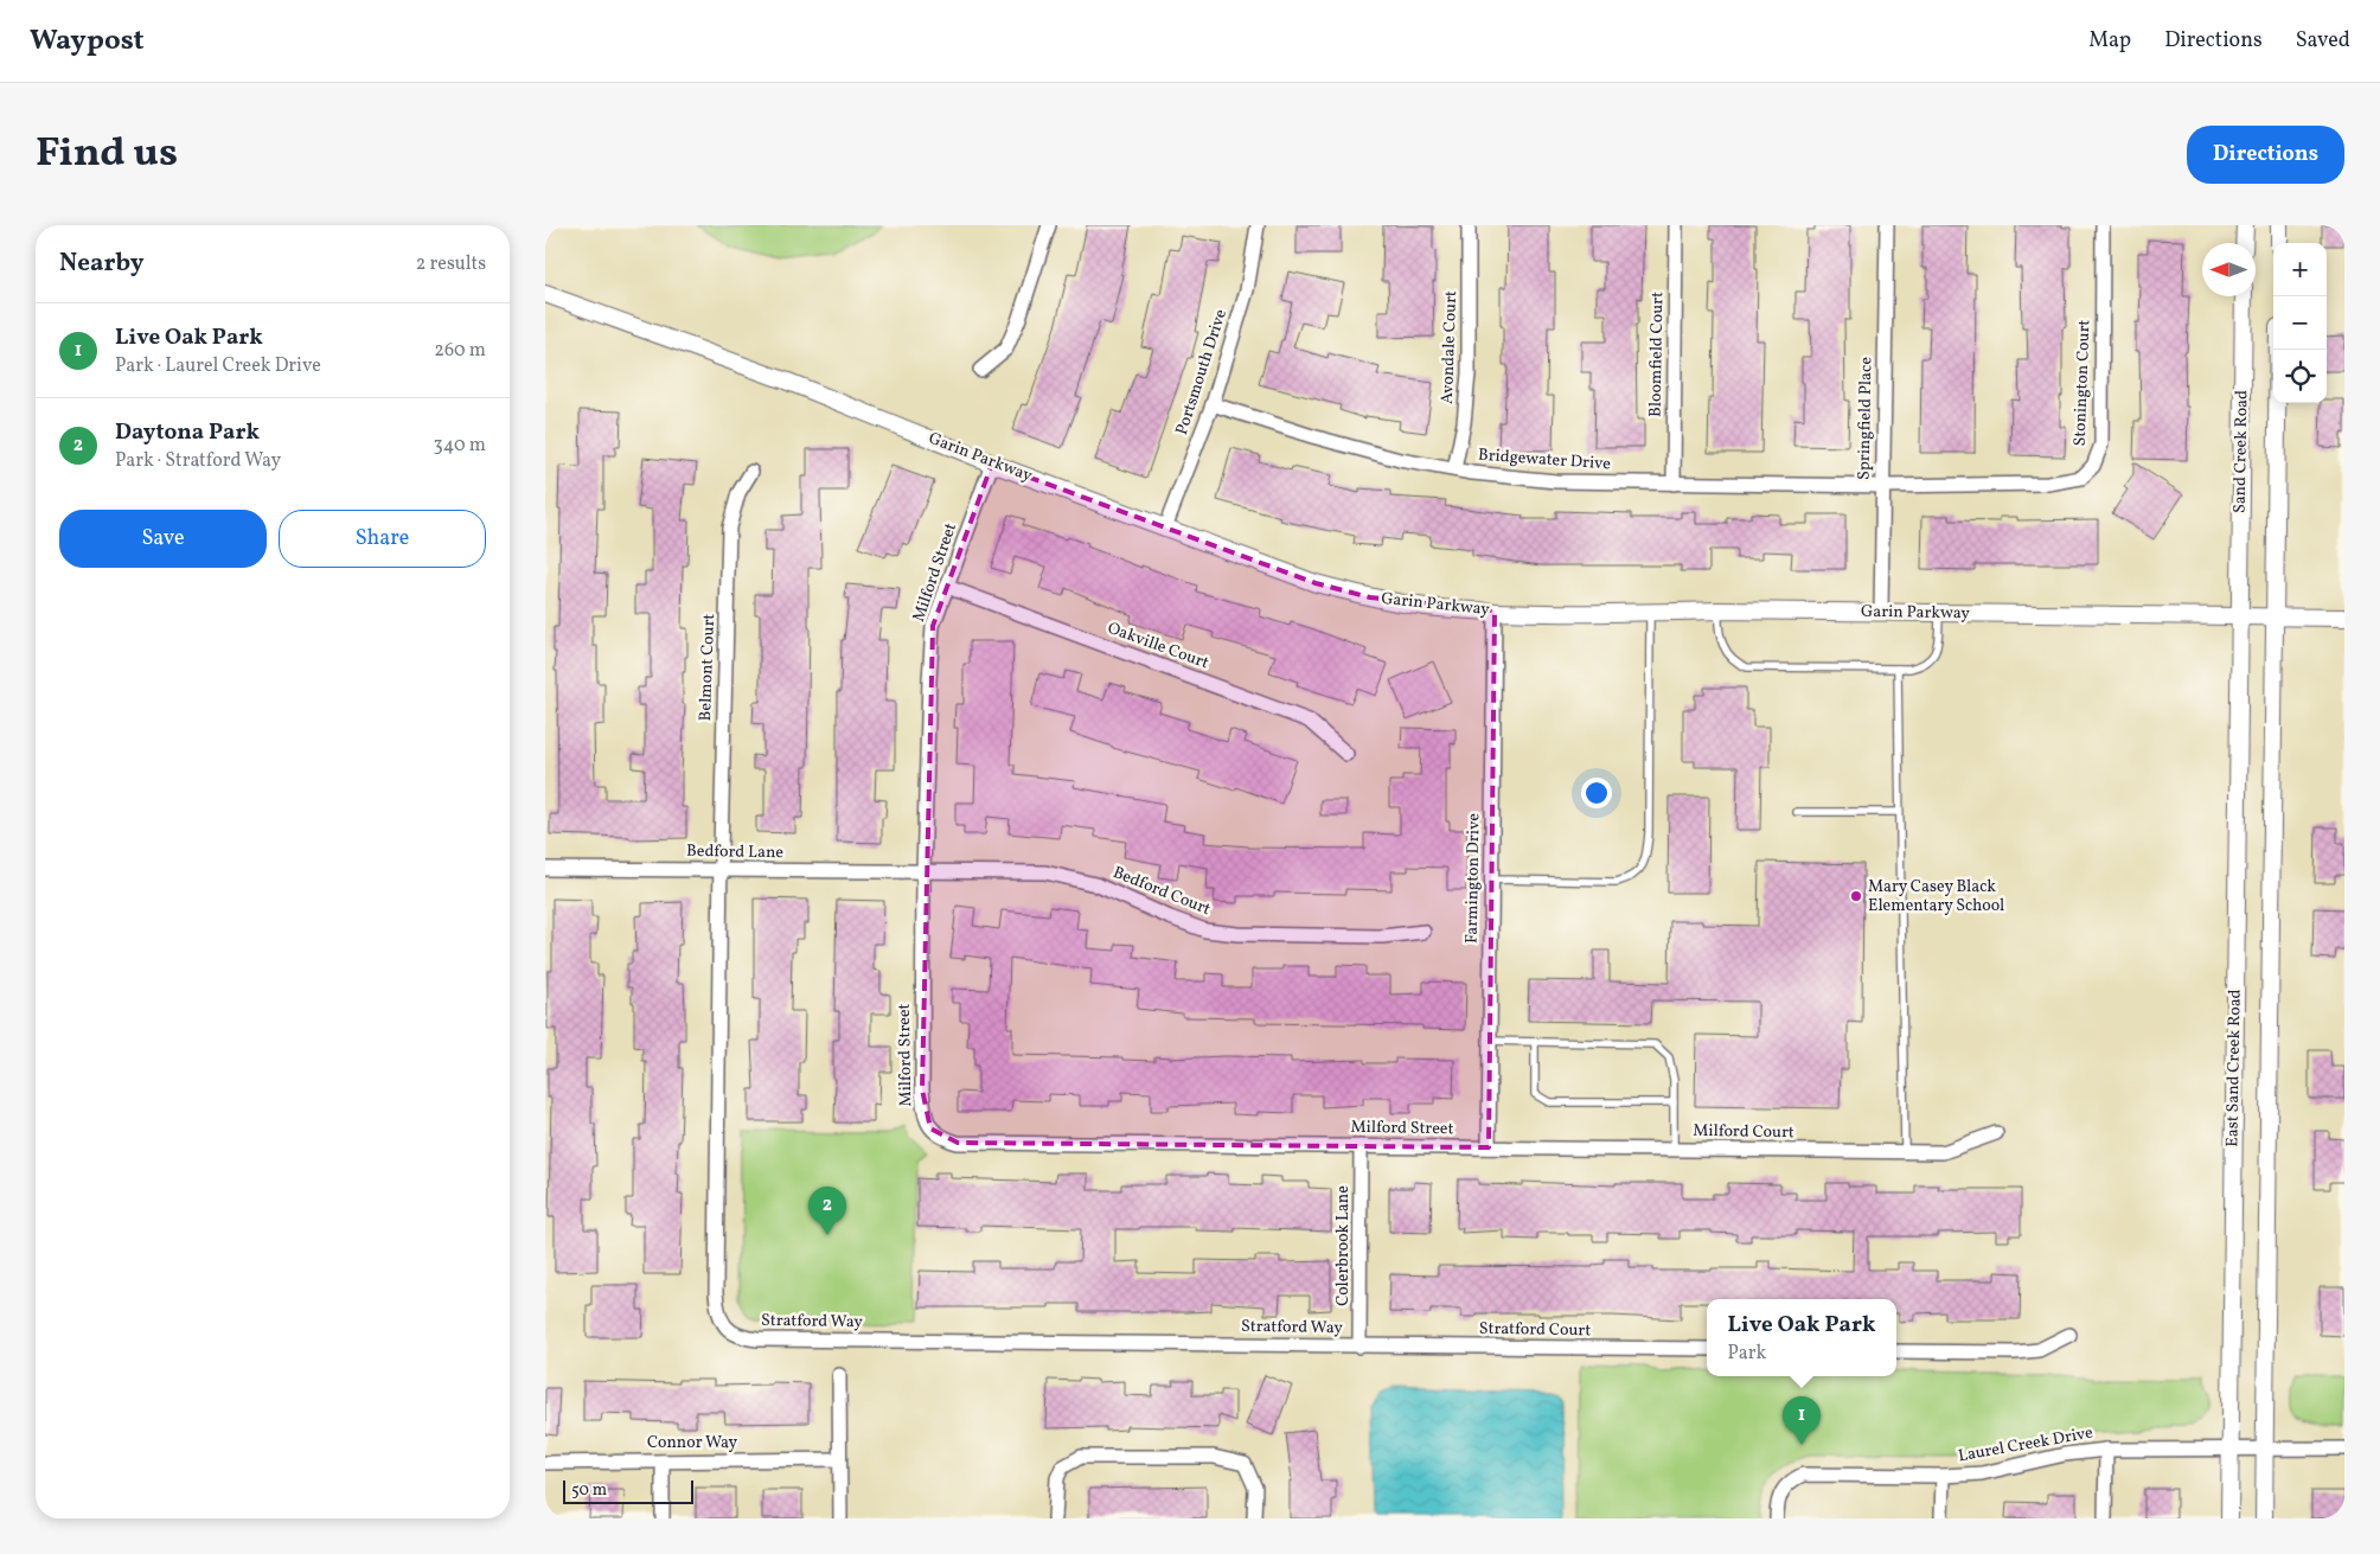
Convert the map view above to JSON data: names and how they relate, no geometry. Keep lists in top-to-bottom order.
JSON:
{
  "streets": {
    "street": [
      "Avondale Court",
      "Bloomfield Court",
      "Portsmouth Drive",
      "Stonington Court",
      "Springfield Place",
      "Sand Creek Road",
      "Garin Parkway",
      "Bridgewater Drive",
      "Milford Street",
      "Oakville Court",
      "Belmont Court",
      "Bedford Lane",
      "Farmington Drive",
      "Bedford Court",
      "East Sand Creek Road",
      "Milford Court",
      "Colerbrook Lane",
      "Stratford Way",
      "Stratford Court",
      "Connor Way",
      "Laurel Creek Drive"
    ]
  },
  "crossings": [
    ["Avondale Court", "Bridgewater Drive"],
    ["Bloomfield Court", "Bridgewater Drive"],
    ["Portsmouth Drive", "Garin Parkway"],
    ["Portsmouth Drive", "Bridgewater Drive"],
    ["Stonington Court", "Springfield Place"],
    ["Stonington Court", "Bridgewater Drive"],
    ["Springfield Place", "Garin Parkway"],
    ["Springfield Place", "Bridgewater Drive"],
    ["Sand Creek Road", "Garin Parkway"],
    ["Sand Creek Road", "East Sand Creek Road"],
    ["Garin Parkway", "Milford Street"],
    ["Garin Parkway", "Farmington Drive"],
    ["Garin Parkway", "East Sand Creek Road"],
    ["Milford Street", "Oakville Court"],
    ["Milford Street", "Bedford Lane"],
    ["Milford Street", "Farmington Drive"],
    ["Milford Street", "Bedford Court"],
    ["Milford Street", "Milford Court"],
    ["Milford Street", "Colerbrook Lane"],
    ["Belmont Court", "Bedford Lane"],
    ["Belmont Court", "Stratford Way"],
    ["Bedford Lane", "Bedford Court"],
    ["Bedford Lane", "Stratford Way"],
    ["Farmington Drive", "Milford Court"],
    ["East Sand Creek Road", "Laurel Creek Drive"],
    ["Colerbrook Lane", "Stratford Way"],
    ["Colerbrook Lane", "Stratford Court"],
    ["Stratford Way", "Stratford Court"]
  ],
  "places": ["Mary Casey Black Elementary School"],
  "scale_bar": "50 m",
  "north": "left",
  "page": {
    "header": "Waypost",
    "nav": ["Map", "Directions", "Saved"],
    "title": "Find us",
    "buttons": [
      "Directions",
      ["Save", "Share"]
    ],
    "heading": ["Nearby", "2 results"],
    "map_buttons": ["+", "−"],
    "list": [
      {
        "mark": "1",
        "name": "Live Oak Park",
        "note": "Park · Laurel Creek Drive",
        "value": "260 m"
      },
      {
        "mark": "2",
        "name": "Daytona Park",
        "note": "Park · Stratford Way",
        "value": "340 m"
      }
    ],
    "pins": ["2", "1"],
    "popup": ["Live Oak Park", "Park"],
    "scale": "50 m"
  }
}
